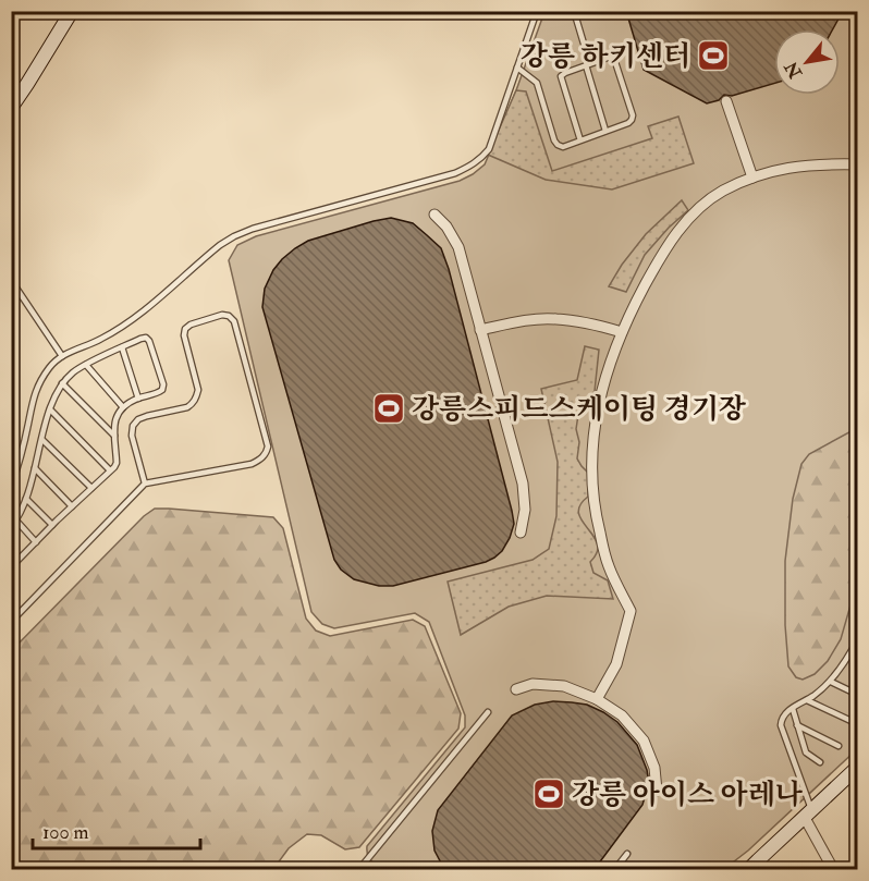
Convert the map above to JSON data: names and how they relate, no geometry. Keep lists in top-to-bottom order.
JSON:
{
  "places": {
    "sports": ["강릉 하키센터", "강릉스피드스케이팅 경기장", "강릉 아이스 아레나"]
  },
  "scale_bar": "100 m",
  "north": "bottom left"
}
